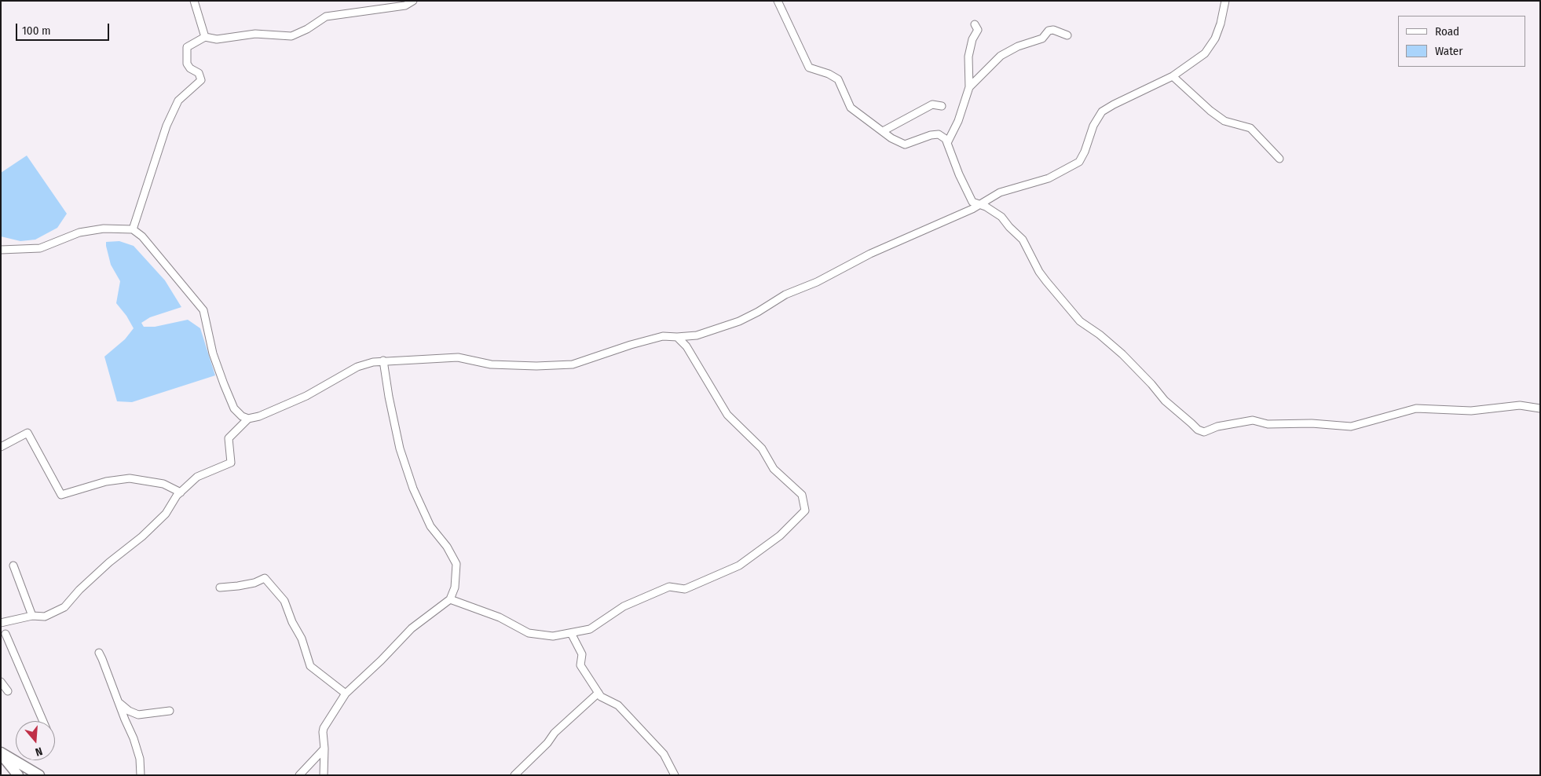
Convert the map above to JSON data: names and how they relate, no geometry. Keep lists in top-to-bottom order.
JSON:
{
  "legend": ["Road", "Water"],
  "scale_bar": "100 m",
  "north": "bottom"
}
